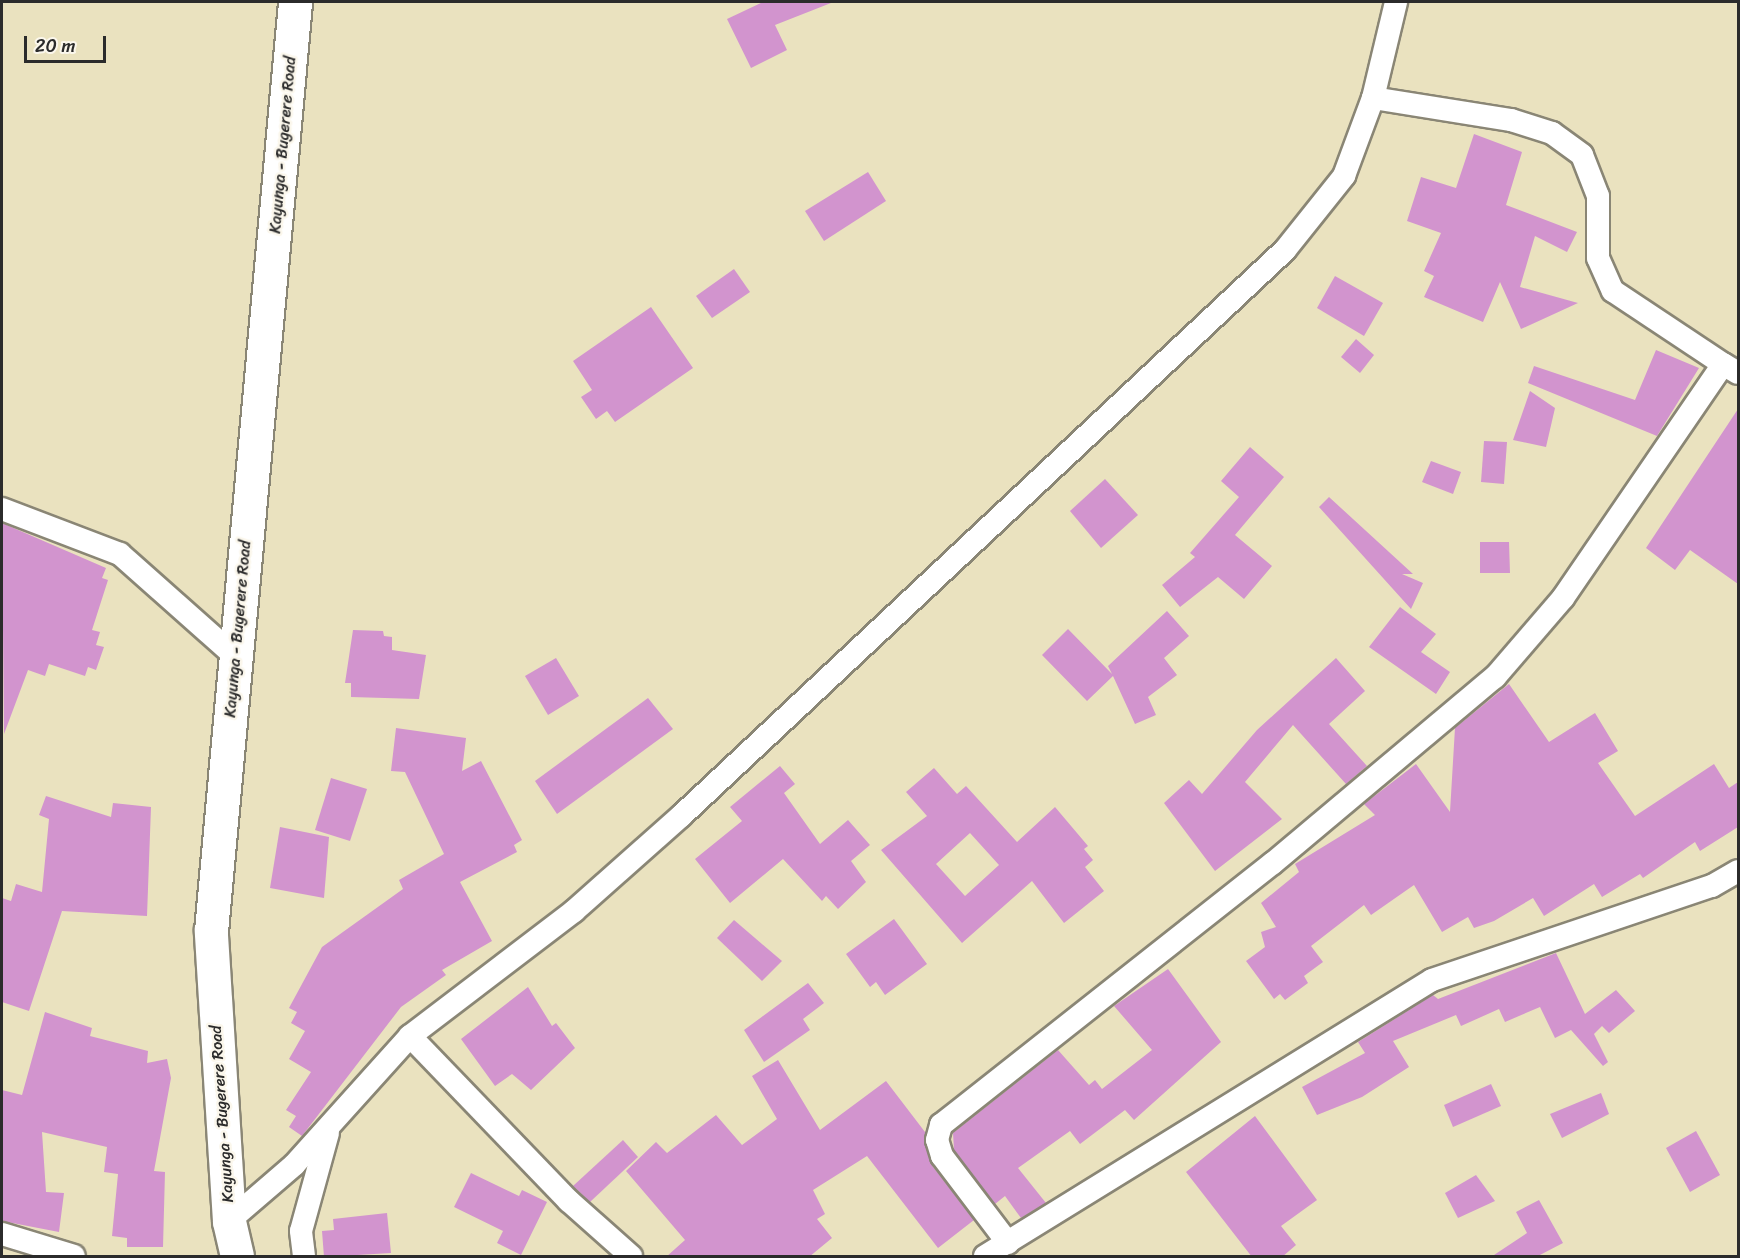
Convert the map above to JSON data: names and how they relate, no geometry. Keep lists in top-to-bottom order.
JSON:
{
  "streets": {
    "main road": ["Kayunga - Bugerere Road"]
  },
  "scale_bar": "20 m"
}
